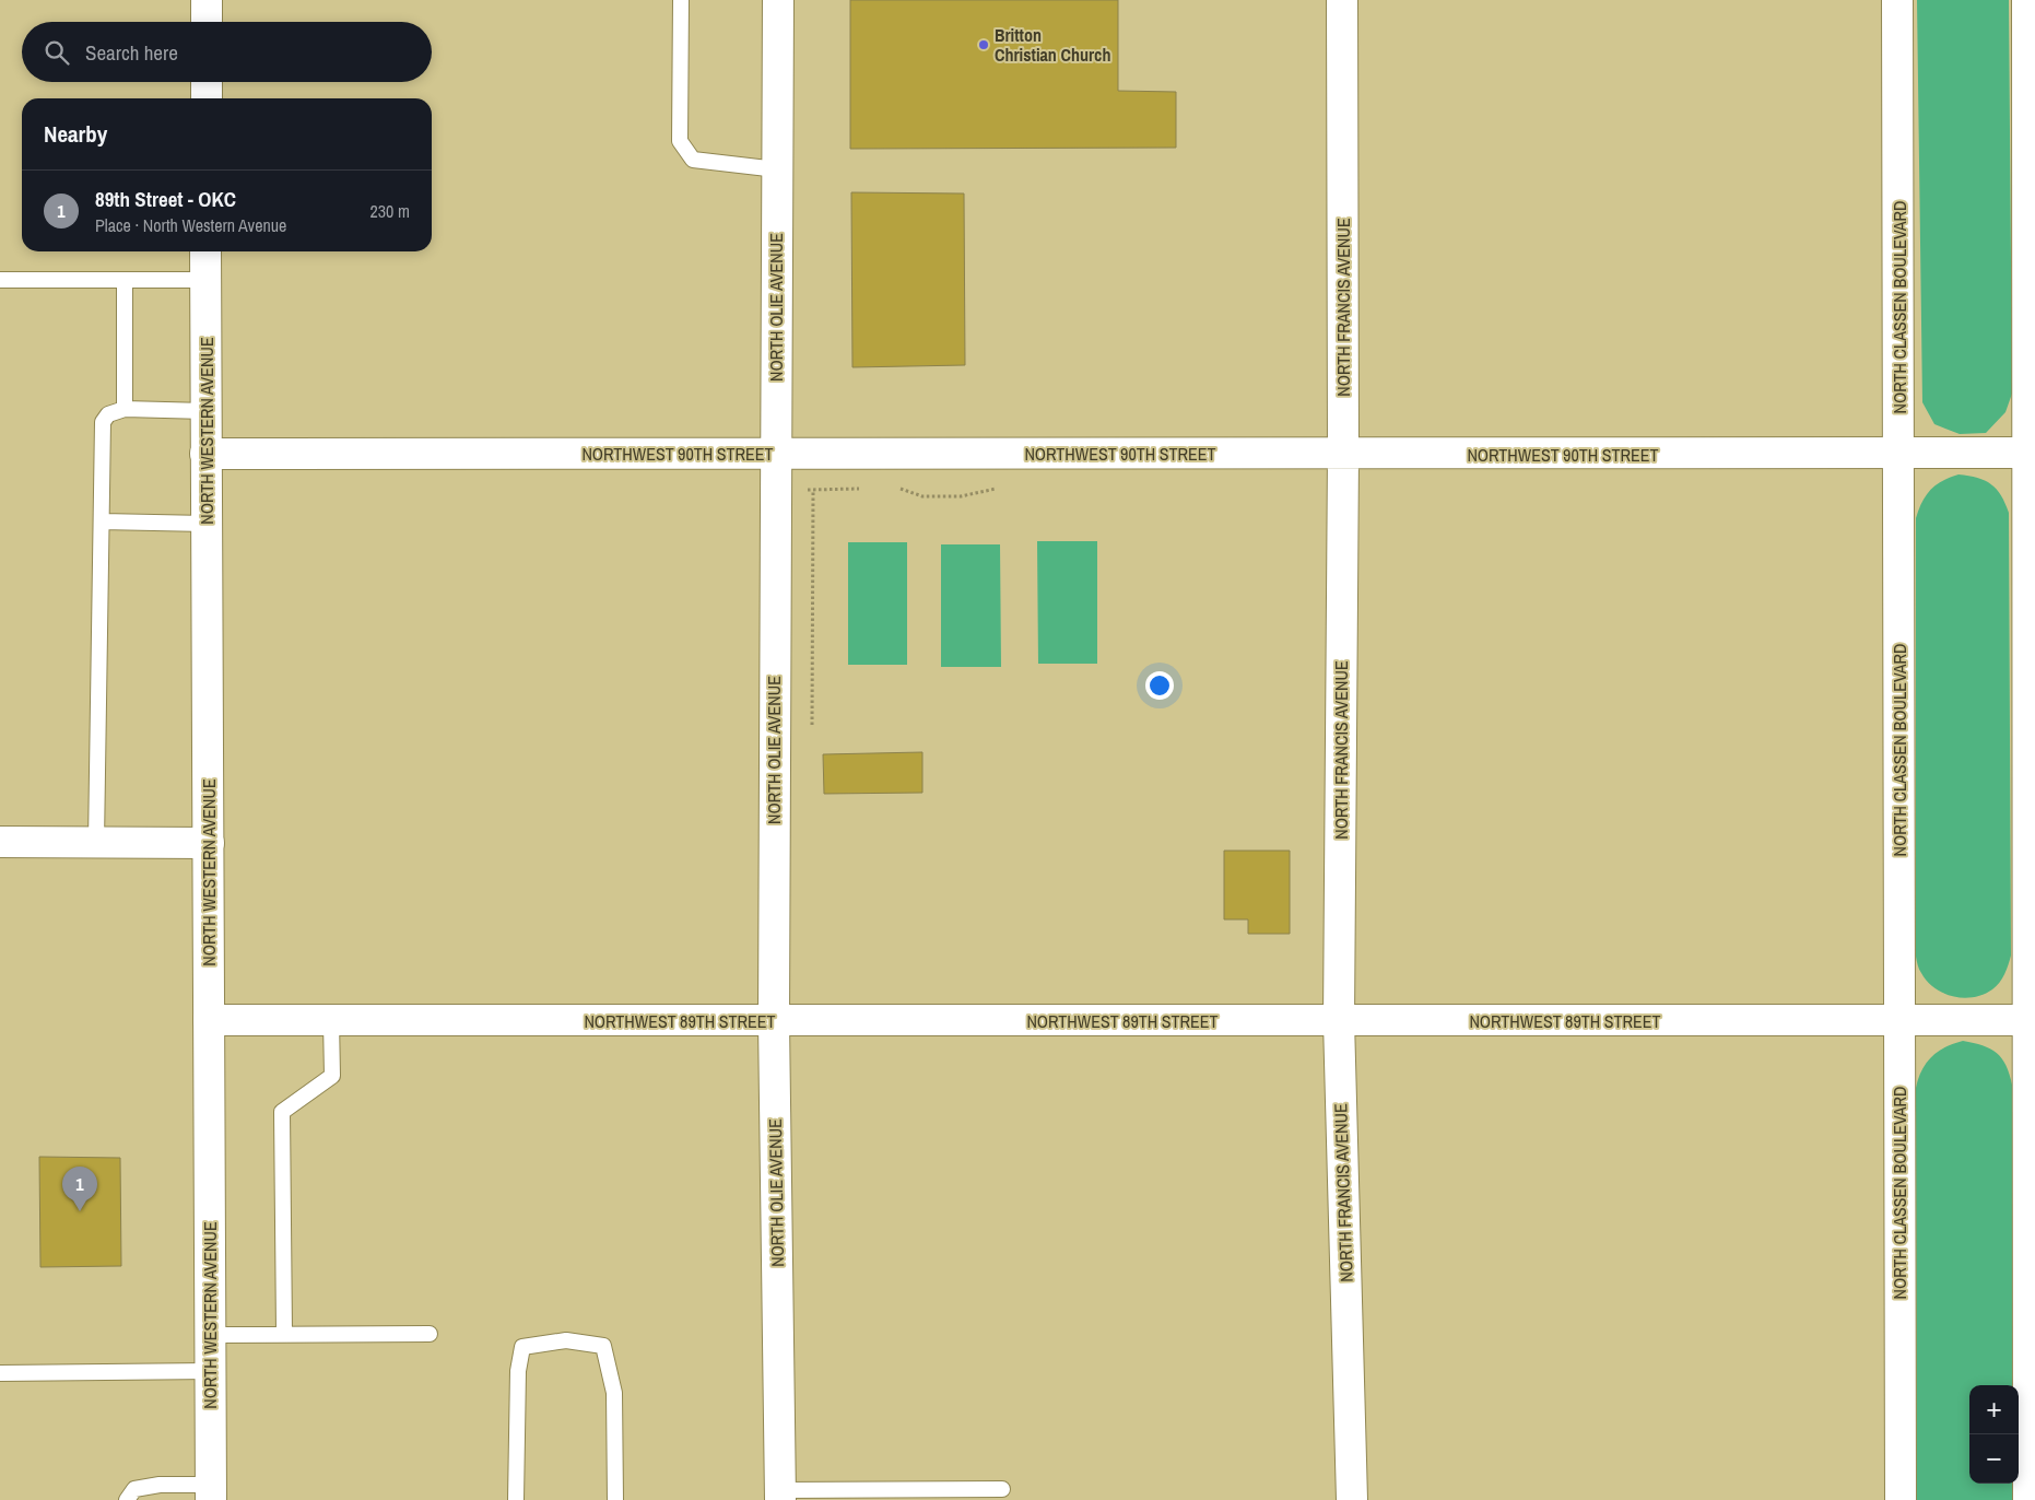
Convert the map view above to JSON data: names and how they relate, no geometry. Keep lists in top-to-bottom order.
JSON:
{
  "streets": {
    "street": [
      "NORTH OLIE AVENUE",
      "NORTH FRANCIS AVENUE",
      "NORTH CLASSEN BOULEVARD",
      "NORTH WESTERN AVENUE",
      "NORTHWEST 90TH STREET",
      "NORTHWEST 89TH STREET"
    ]
  },
  "crossings": [
    ["NORTH OLIE AVENUE", "NORTHWEST 90TH STREET"],
    ["NORTH OLIE AVENUE", "NORTHWEST 89TH STREET"],
    ["NORTH FRANCIS AVENUE", "NORTHWEST 90TH STREET"],
    ["NORTH FRANCIS AVENUE", "NORTHWEST 89TH STREET"],
    ["NORTH CLASSEN BOULEVARD", "NORTHWEST 90TH STREET"],
    ["NORTH CLASSEN BOULEVARD", "NORTHWEST 89TH STREET"],
    ["NORTH WESTERN AVENUE", "NORTHWEST 90TH STREET"],
    ["NORTH WESTERN AVENUE", "NORTHWEST 89TH STREET"]
  ],
  "places": ["Britton Christian Church"],
  "page": {
    "search": "Search here",
    "heading": "Nearby",
    "list": [
      {
        "mark": "1",
        "name": "89th Street - OKC",
        "note": "Place · North Western Avenue",
        "value": "230 m"
      }
    ],
    "pins": "1",
    "map_buttons": ["+", "−"]
  }
}
